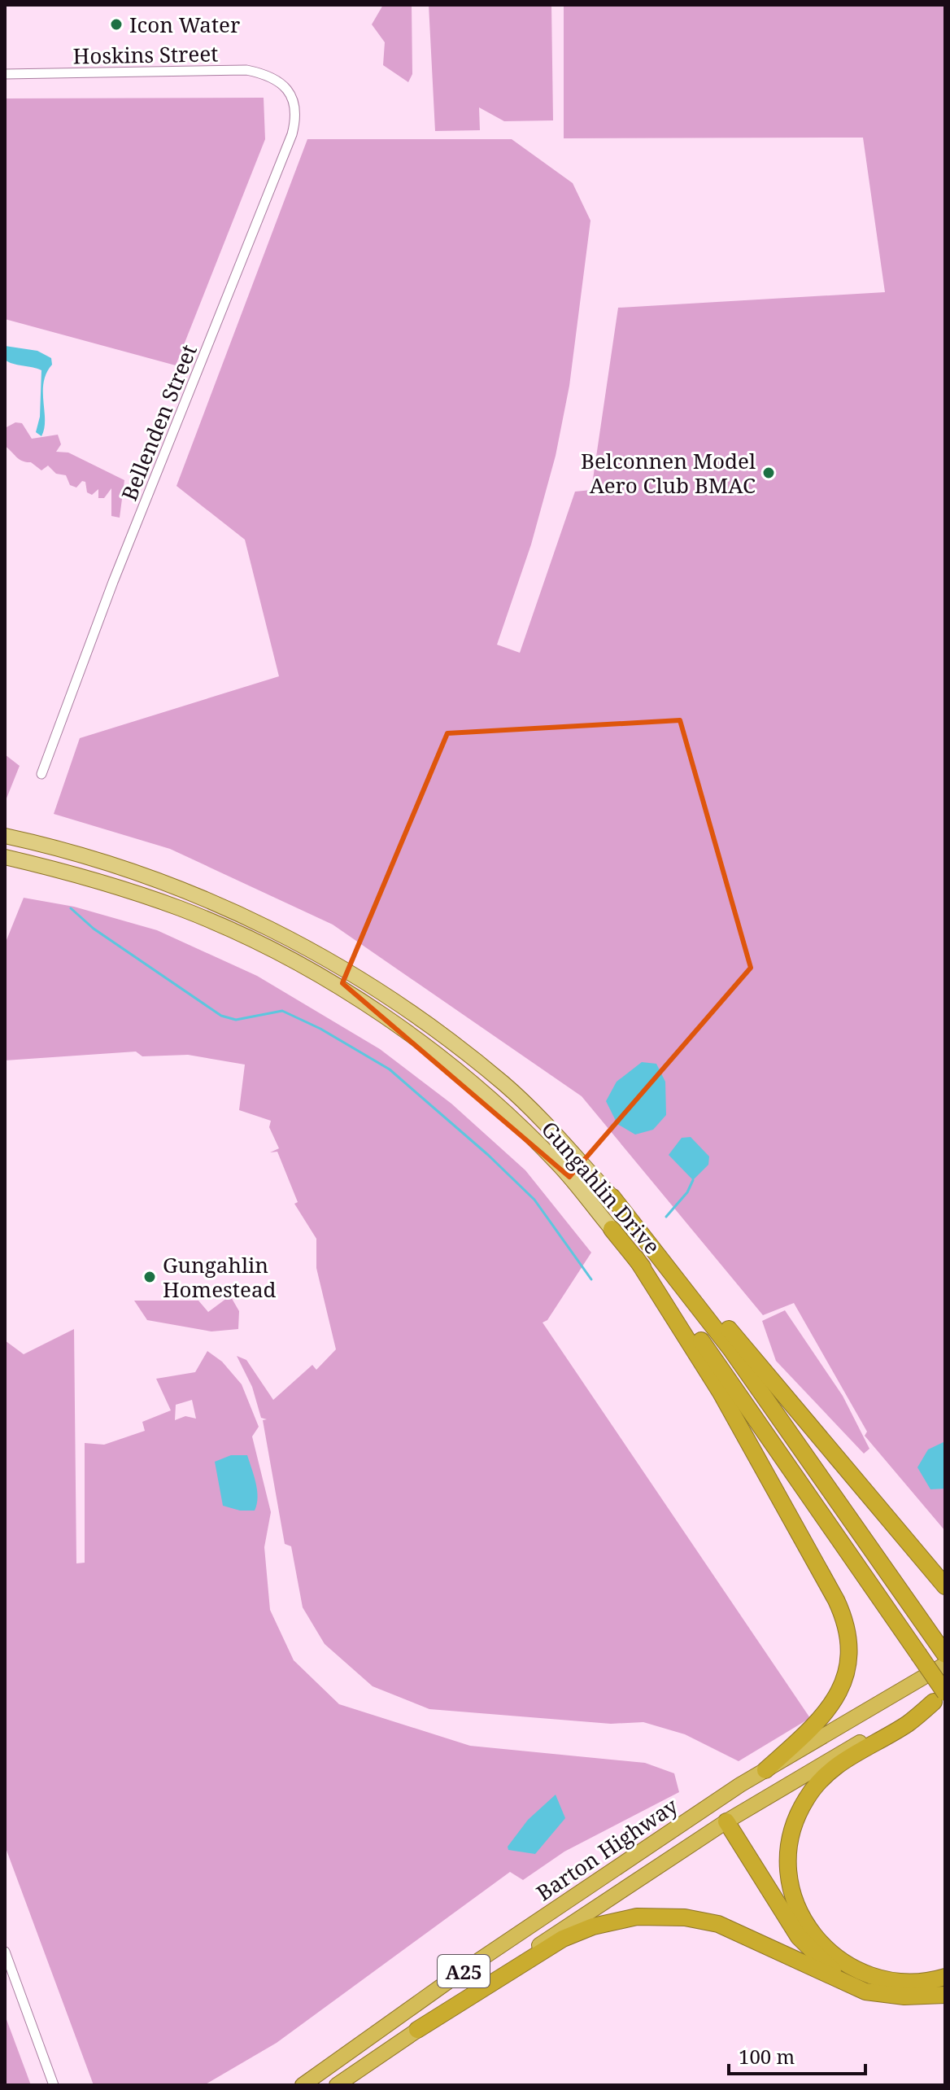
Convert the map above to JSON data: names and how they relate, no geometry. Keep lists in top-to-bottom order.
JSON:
{
  "streets": {
    "highway": ["Gungahlin Drive", "Barton Highway", "A25"],
    "street": ["Hoskins Street", "Bellenden Street"]
  },
  "crossings": [
    ["Hoskins Street", "Bellenden Street"],
    ["Gungahlin Drive", "Barton Highway"]
  ],
  "places": ["Icon Water", "Belconnen Model Aero Club BMAC", "Gungahlin Homestead"],
  "scale_bar": "100 m"
}
